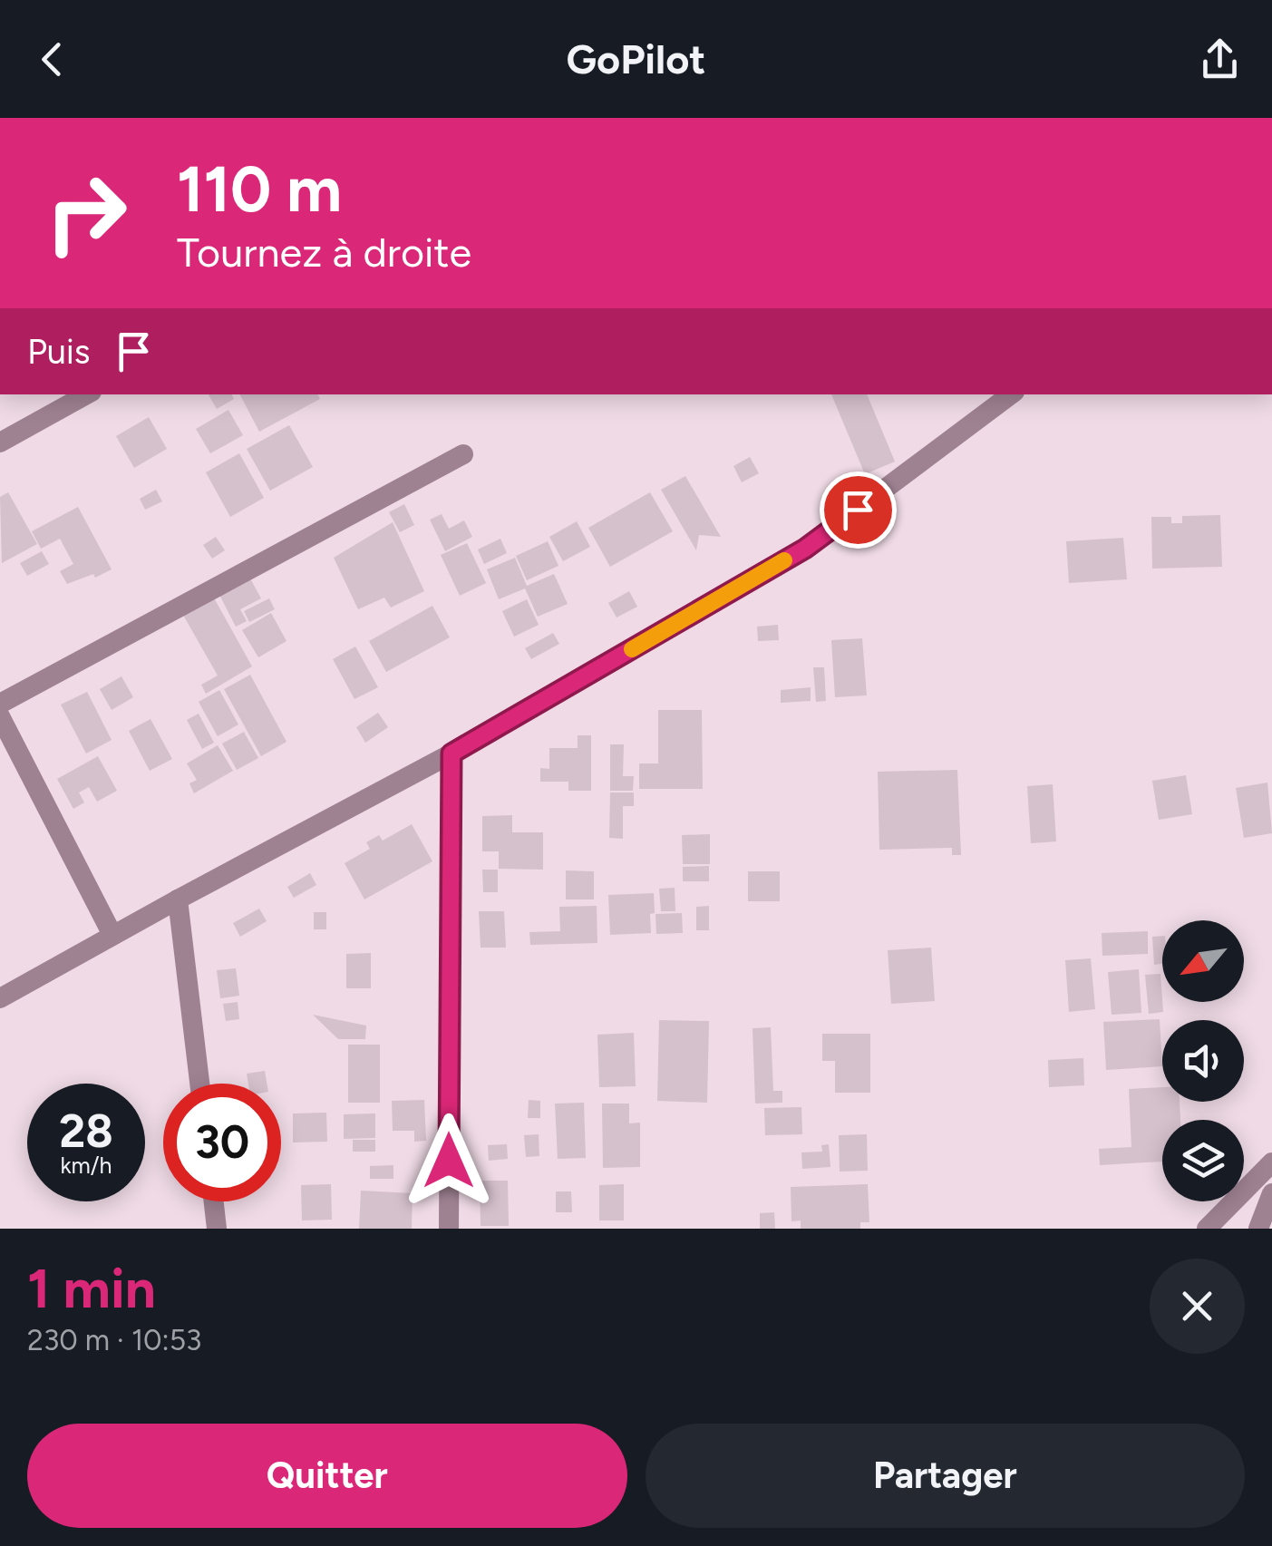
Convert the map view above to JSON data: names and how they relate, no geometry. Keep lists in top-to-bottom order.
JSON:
{
  "north": "bottom left",
  "page": {
    "header": "GoPilot",
    "turn": ["110 m", "Tournez à droite"],
    "then": "Puis",
    "speed": "28 km/h",
    "limit": "30",
    "heading": ["1 min", "230 m · 10:53"],
    "buttons": ["Quitter", "Partager"]
  }
}
